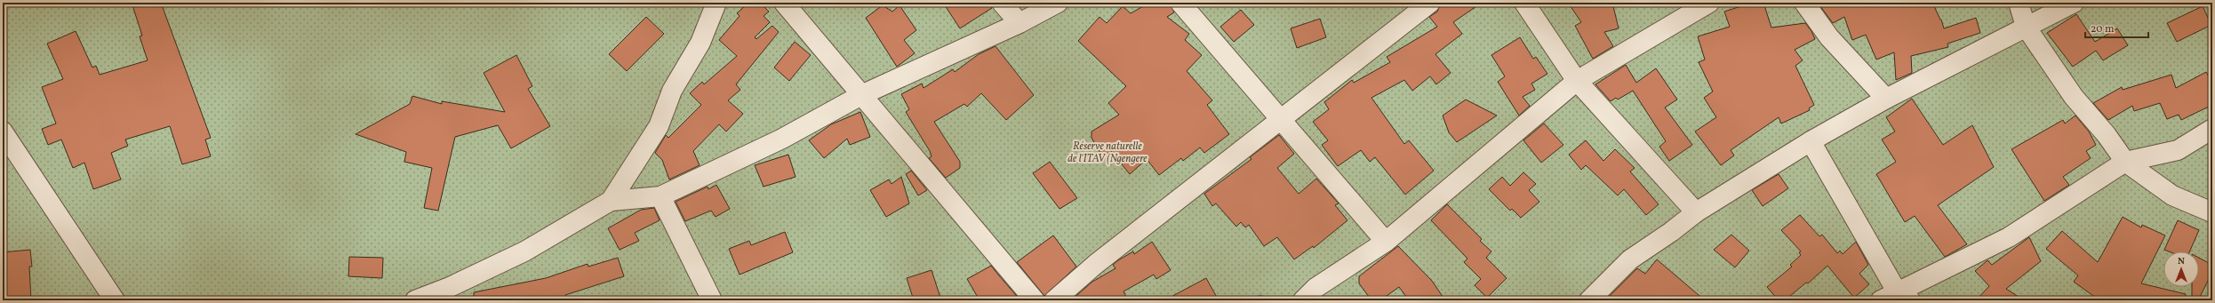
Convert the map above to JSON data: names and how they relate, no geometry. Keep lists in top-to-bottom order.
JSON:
{
  "parks": ["Réserve naturelle de l'ITAV (Ngengere"],
  "scale_bar": "20 m",
  "north": "top"
}
